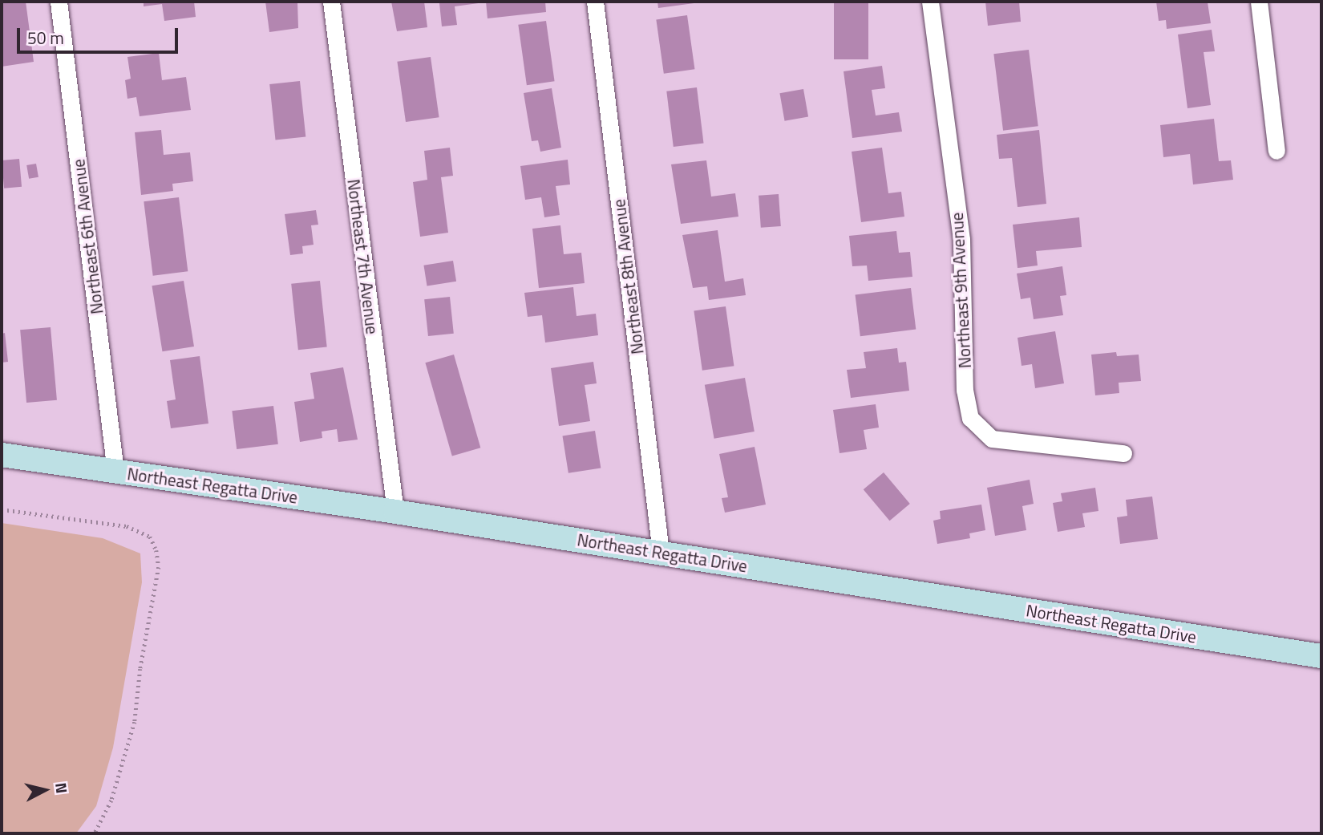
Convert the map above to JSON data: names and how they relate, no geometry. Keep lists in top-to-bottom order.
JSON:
{
  "streets": {
    "main road": ["Northeast Regatta Drive"],
    "street": [
      "Northeast 6th Avenue",
      "Northeast 7th Avenue",
      "Northeast 8th Avenue",
      "Northeast 9th Avenue"
    ]
  },
  "crossings": [
    ["Northeast 6th Avenue", "Northeast Regatta Drive"],
    ["Northeast 7th Avenue", "Northeast Regatta Drive"],
    ["Northeast 8th Avenue", "Northeast Regatta Drive"]
  ],
  "scale_bar": "50 m",
  "north": "right"
}
